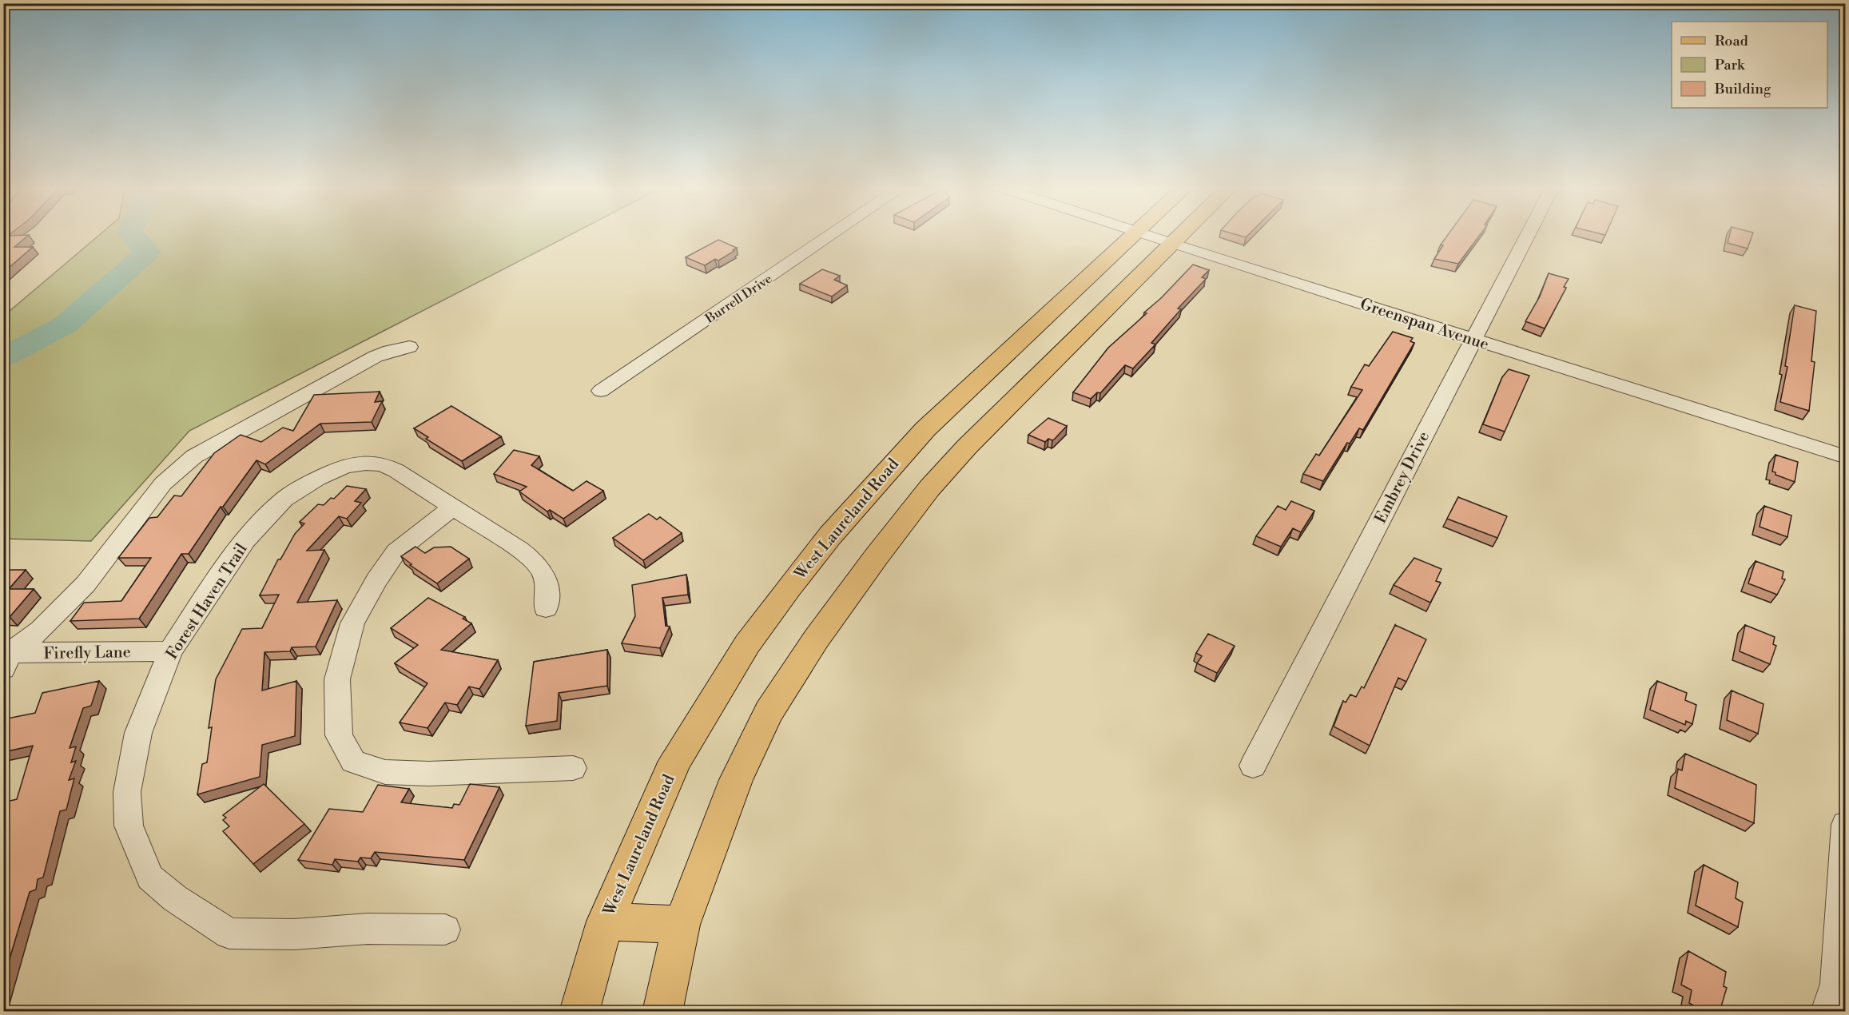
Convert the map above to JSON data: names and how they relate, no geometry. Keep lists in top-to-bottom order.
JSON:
{
  "streets": {
    "main road": ["West Laureland Road"],
    "street": [
      "Burrell Drive",
      "Greenspan Avenue",
      "Embrey Drive",
      "Forest Haven Trail",
      "Firefly Lane"
    ]
  },
  "crossings": [
    ["Greenspan Avenue", "Embrey Drive"],
    ["Forest Haven Trail", "Firefly Lane"]
  ],
  "legend": ["Road", "Park", "Building"]
}
